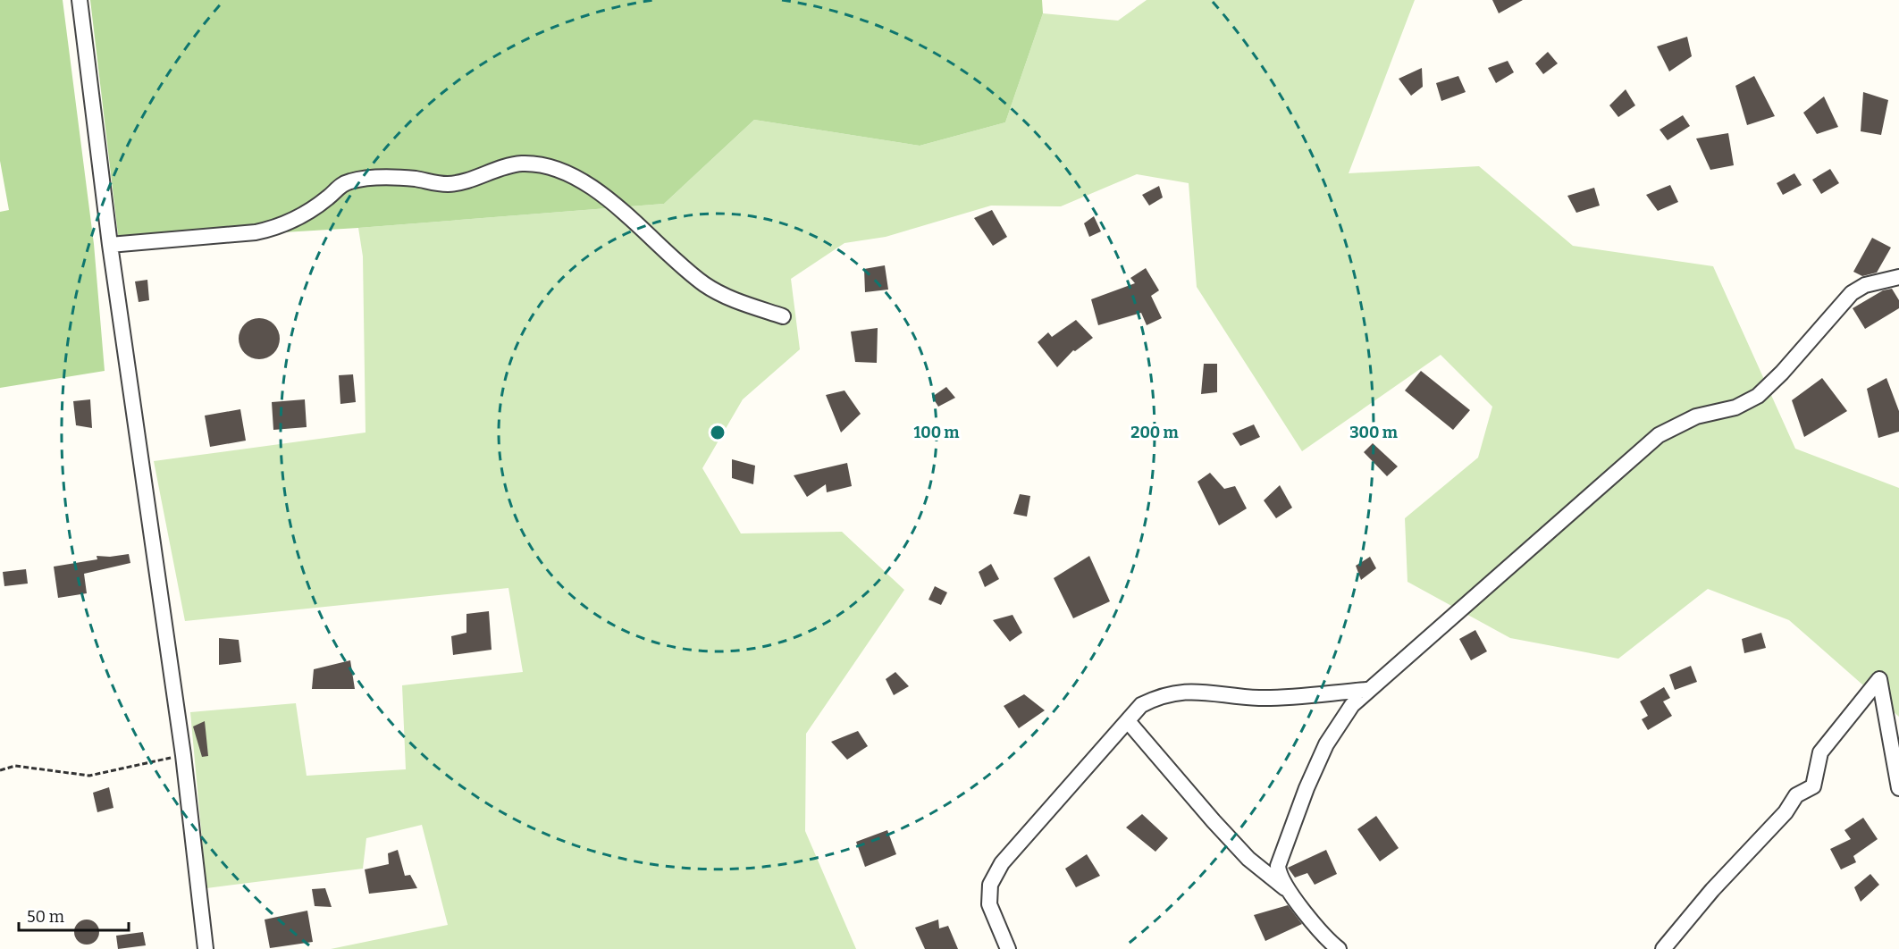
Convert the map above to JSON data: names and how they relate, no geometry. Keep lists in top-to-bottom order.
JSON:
{
  "scale_bar": "50 m",
  "rings": ["100 m", "200 m", "300 m"]
}
